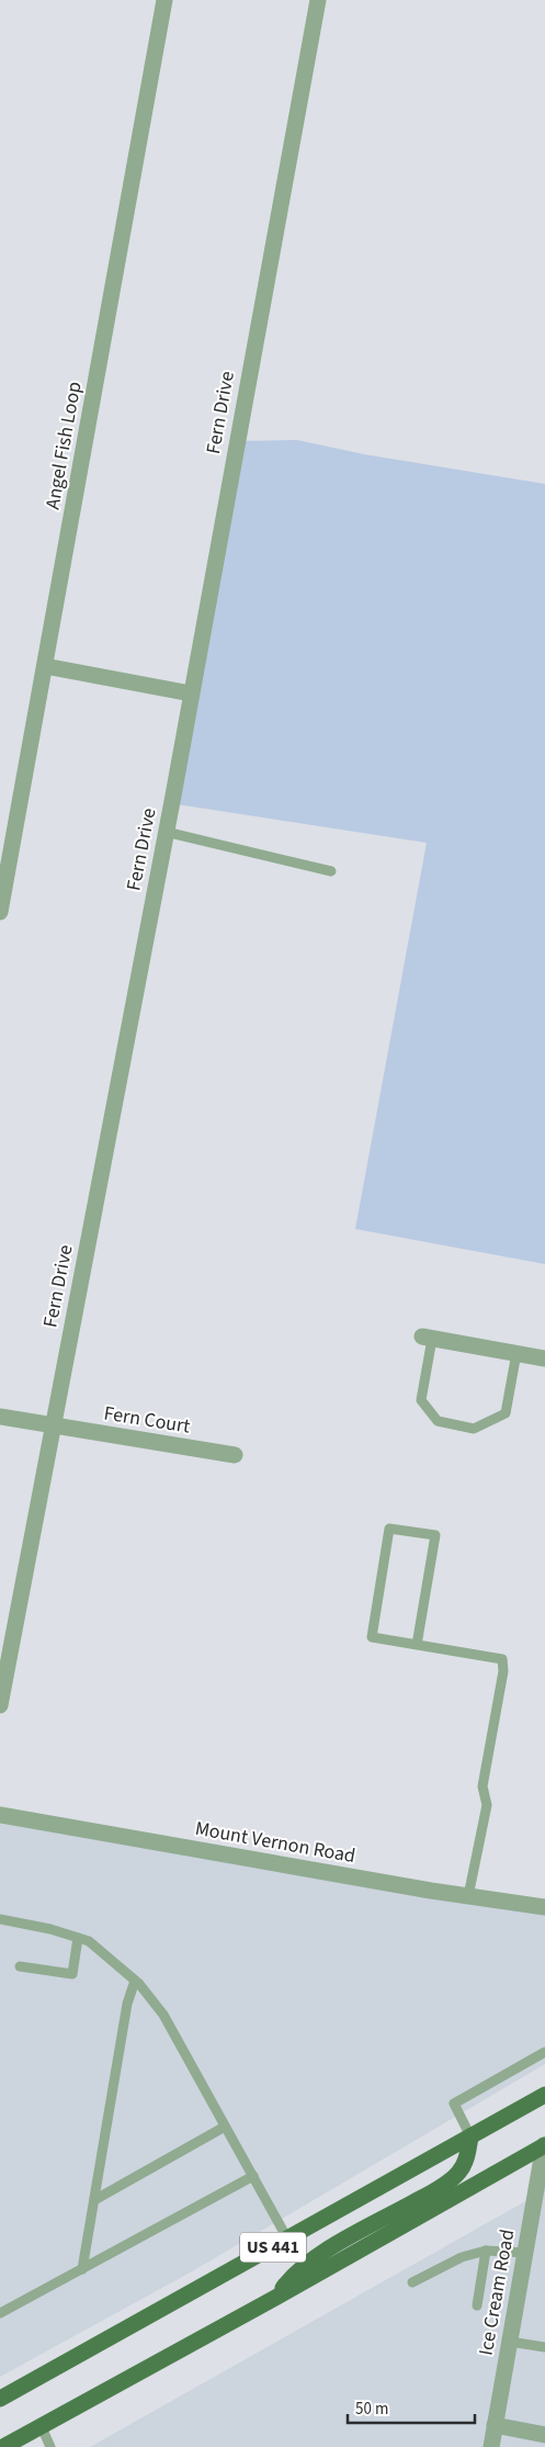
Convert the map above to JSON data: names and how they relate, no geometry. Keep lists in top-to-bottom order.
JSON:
{
  "streets": {
    "main road": ["US 441"],
    "street": [
      "Fern Drive",
      "Angel Fish Loop",
      "Fern Court",
      "Mount Vernon Road",
      "Ice Cream Road"
    ]
  },
  "crossings": [
    ["Fern Drive", "Fern Court"],
    ["US 441", "Ice Cream Road"]
  ],
  "scale_bar": "50 m"
}
